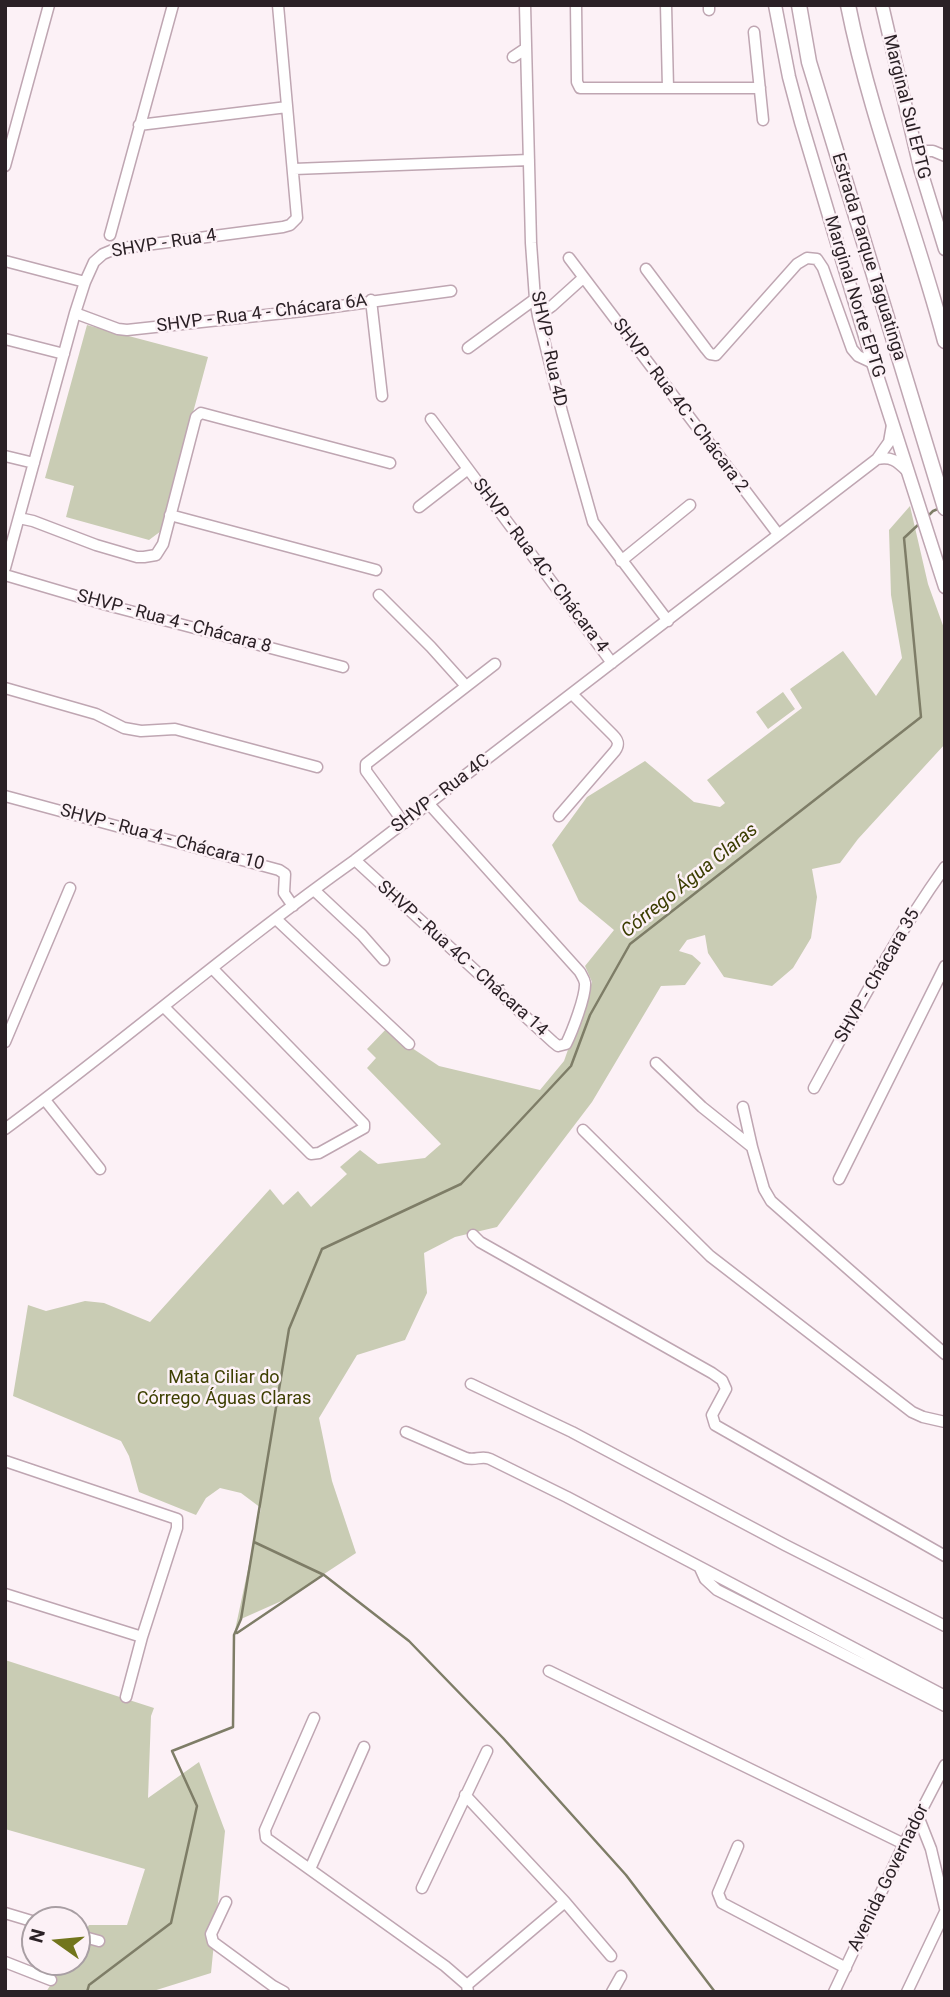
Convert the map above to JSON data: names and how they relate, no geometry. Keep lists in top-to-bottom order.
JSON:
{
  "streets": {
    "highway": ["Estrada Parque Taguatinga"],
    "main road": ["Marginal Sul EPTG", "Marginal Norte EPTG"],
    "street": [
      "SHVP - Rua 4",
      "SHVP - Rua 4 - Chácara 6A",
      "SHVP - Rua 4D",
      "SHVP - Rua 4C - Chácara 2",
      "SHVP - Rua 4C - Chácara 4",
      "SHVP - Rua 4 - Chácara 8",
      "SHVP - Rua 4C",
      "SHVP - Rua 4 - Chácara 10",
      "SHVP - Rua 4C - Chácara 14",
      "SHVP - Chácara 35",
      "Avenida Governador"
    ]
  },
  "crossings": [
    ["SHVP - Rua 4", "SHVP - Rua 4 - Chácara 6A"],
    ["Marginal Norte EPTG", "SHVP - Rua 4C"],
    ["SHVP - Rua 4D", "SHVP - Rua 4C"],
    ["SHVP - Rua 4C - Chácara 2", "SHVP - Rua 4C"],
    ["SHVP - Rua 4C - Chácara 4", "SHVP - Rua 4C"],
    ["SHVP - Rua 4C", "SHVP - Rua 4 - Chácara 10"],
    ["SHVP - Rua 4C", "SHVP - Rua 4C - Chácara 14"]
  ],
  "water": ["Córrego Água Claras"],
  "parks": ["Mata Ciliar do Córrego Águas Claras"],
  "north": "left"
}
